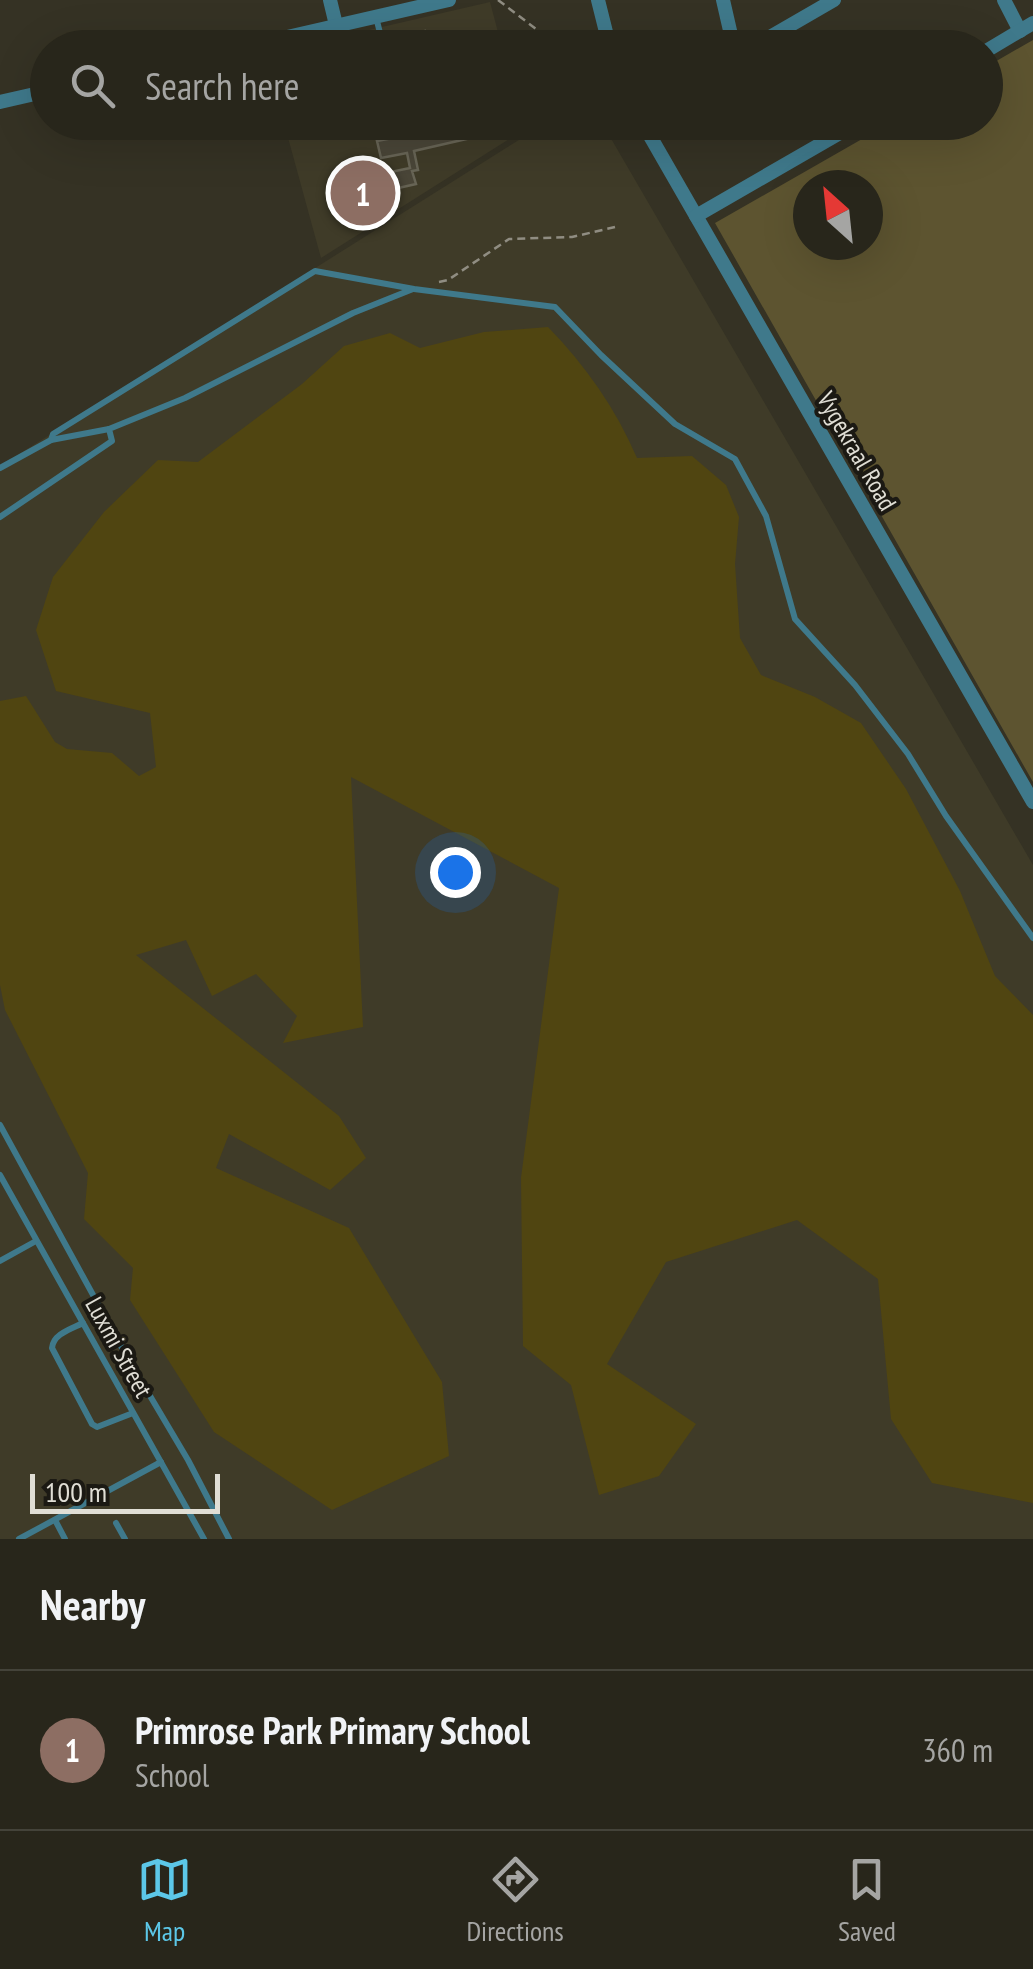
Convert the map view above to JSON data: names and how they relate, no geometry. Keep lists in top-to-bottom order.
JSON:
{
  "streets": {
    "street": ["Vygekraal Road"],
    "lane": ["Luxmi Street"]
  },
  "scale_bar": "100 m",
  "north": "top left",
  "page": {
    "search": "Search here",
    "pins": "1",
    "scale": "100 m",
    "heading": "Nearby",
    "list": [
      {
        "mark": "1",
        "name": "Primrose Park Primary School",
        "note": "School",
        "value": "360 m"
      }
    ],
    "nav": ["Map", "Directions", "Saved"]
  }
}
